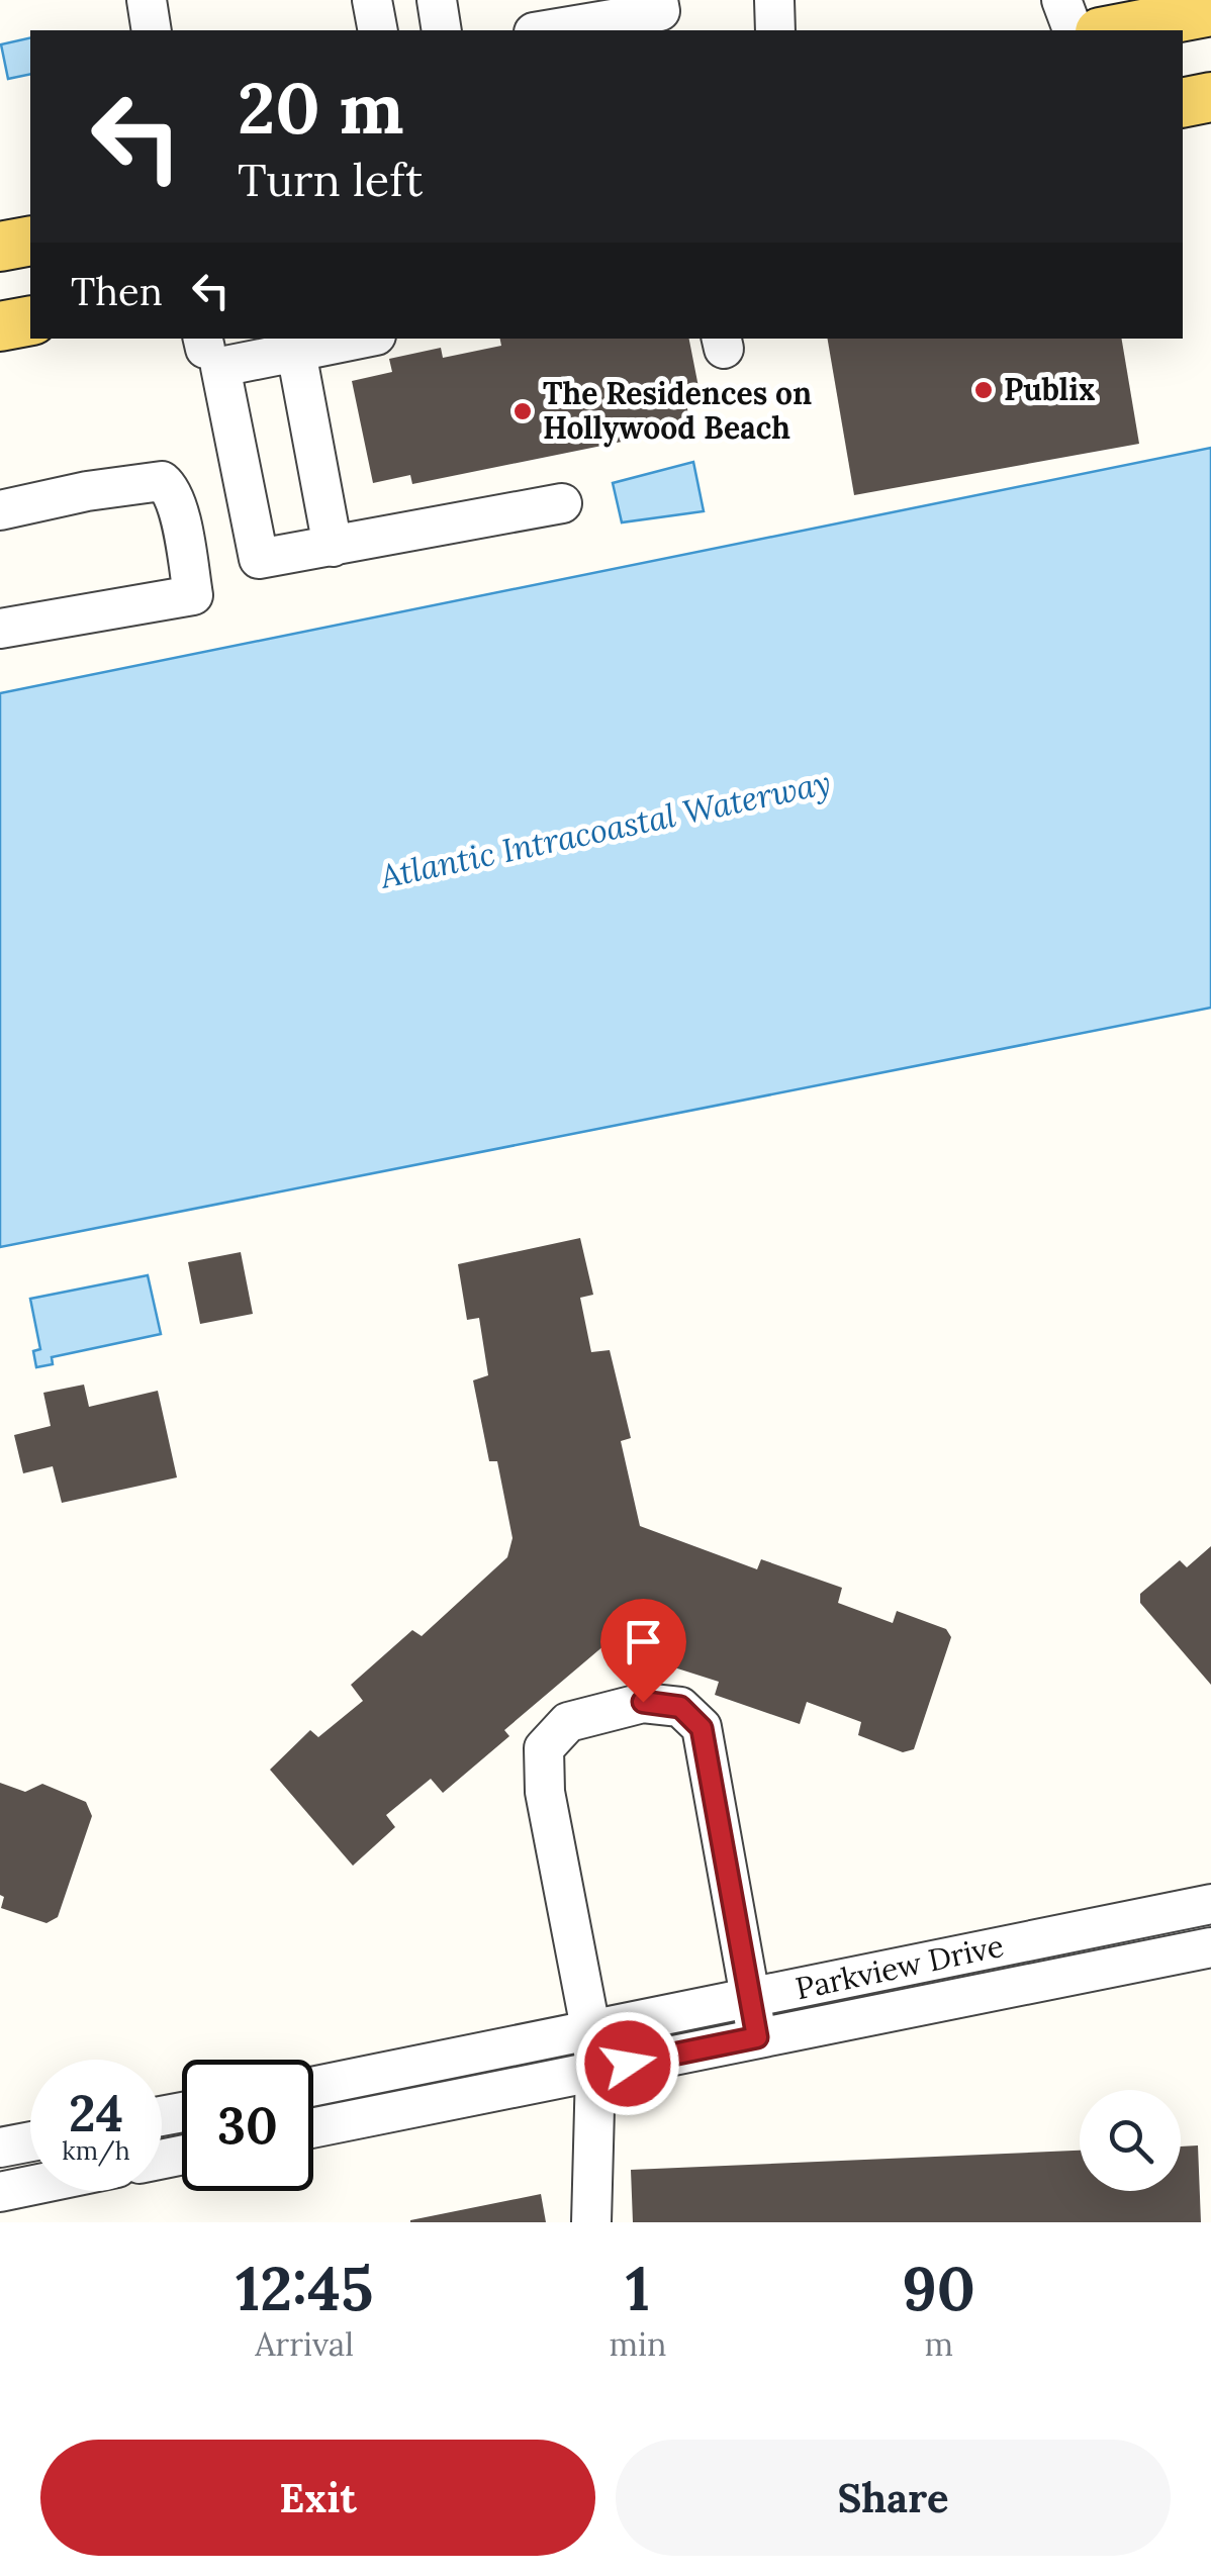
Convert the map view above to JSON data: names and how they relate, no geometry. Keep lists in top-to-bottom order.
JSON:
{
  "streets": {
    "street": ["Parkview Drive"]
  },
  "water": ["Atlantic Intracoastal Waterway"],
  "places": ["Publix", "The Residences on Hollywood Beach"],
  "page": {
    "turn": ["20 m", "Turn left"],
    "then": "Then",
    "speed": "24 km/h",
    "limit": "30",
    "eta": [
      "12:45",
      "Arrival",
      "1",
      "min",
      "90",
      "m"
    ],
    "buttons": ["Exit", "Share"]
  }
}
